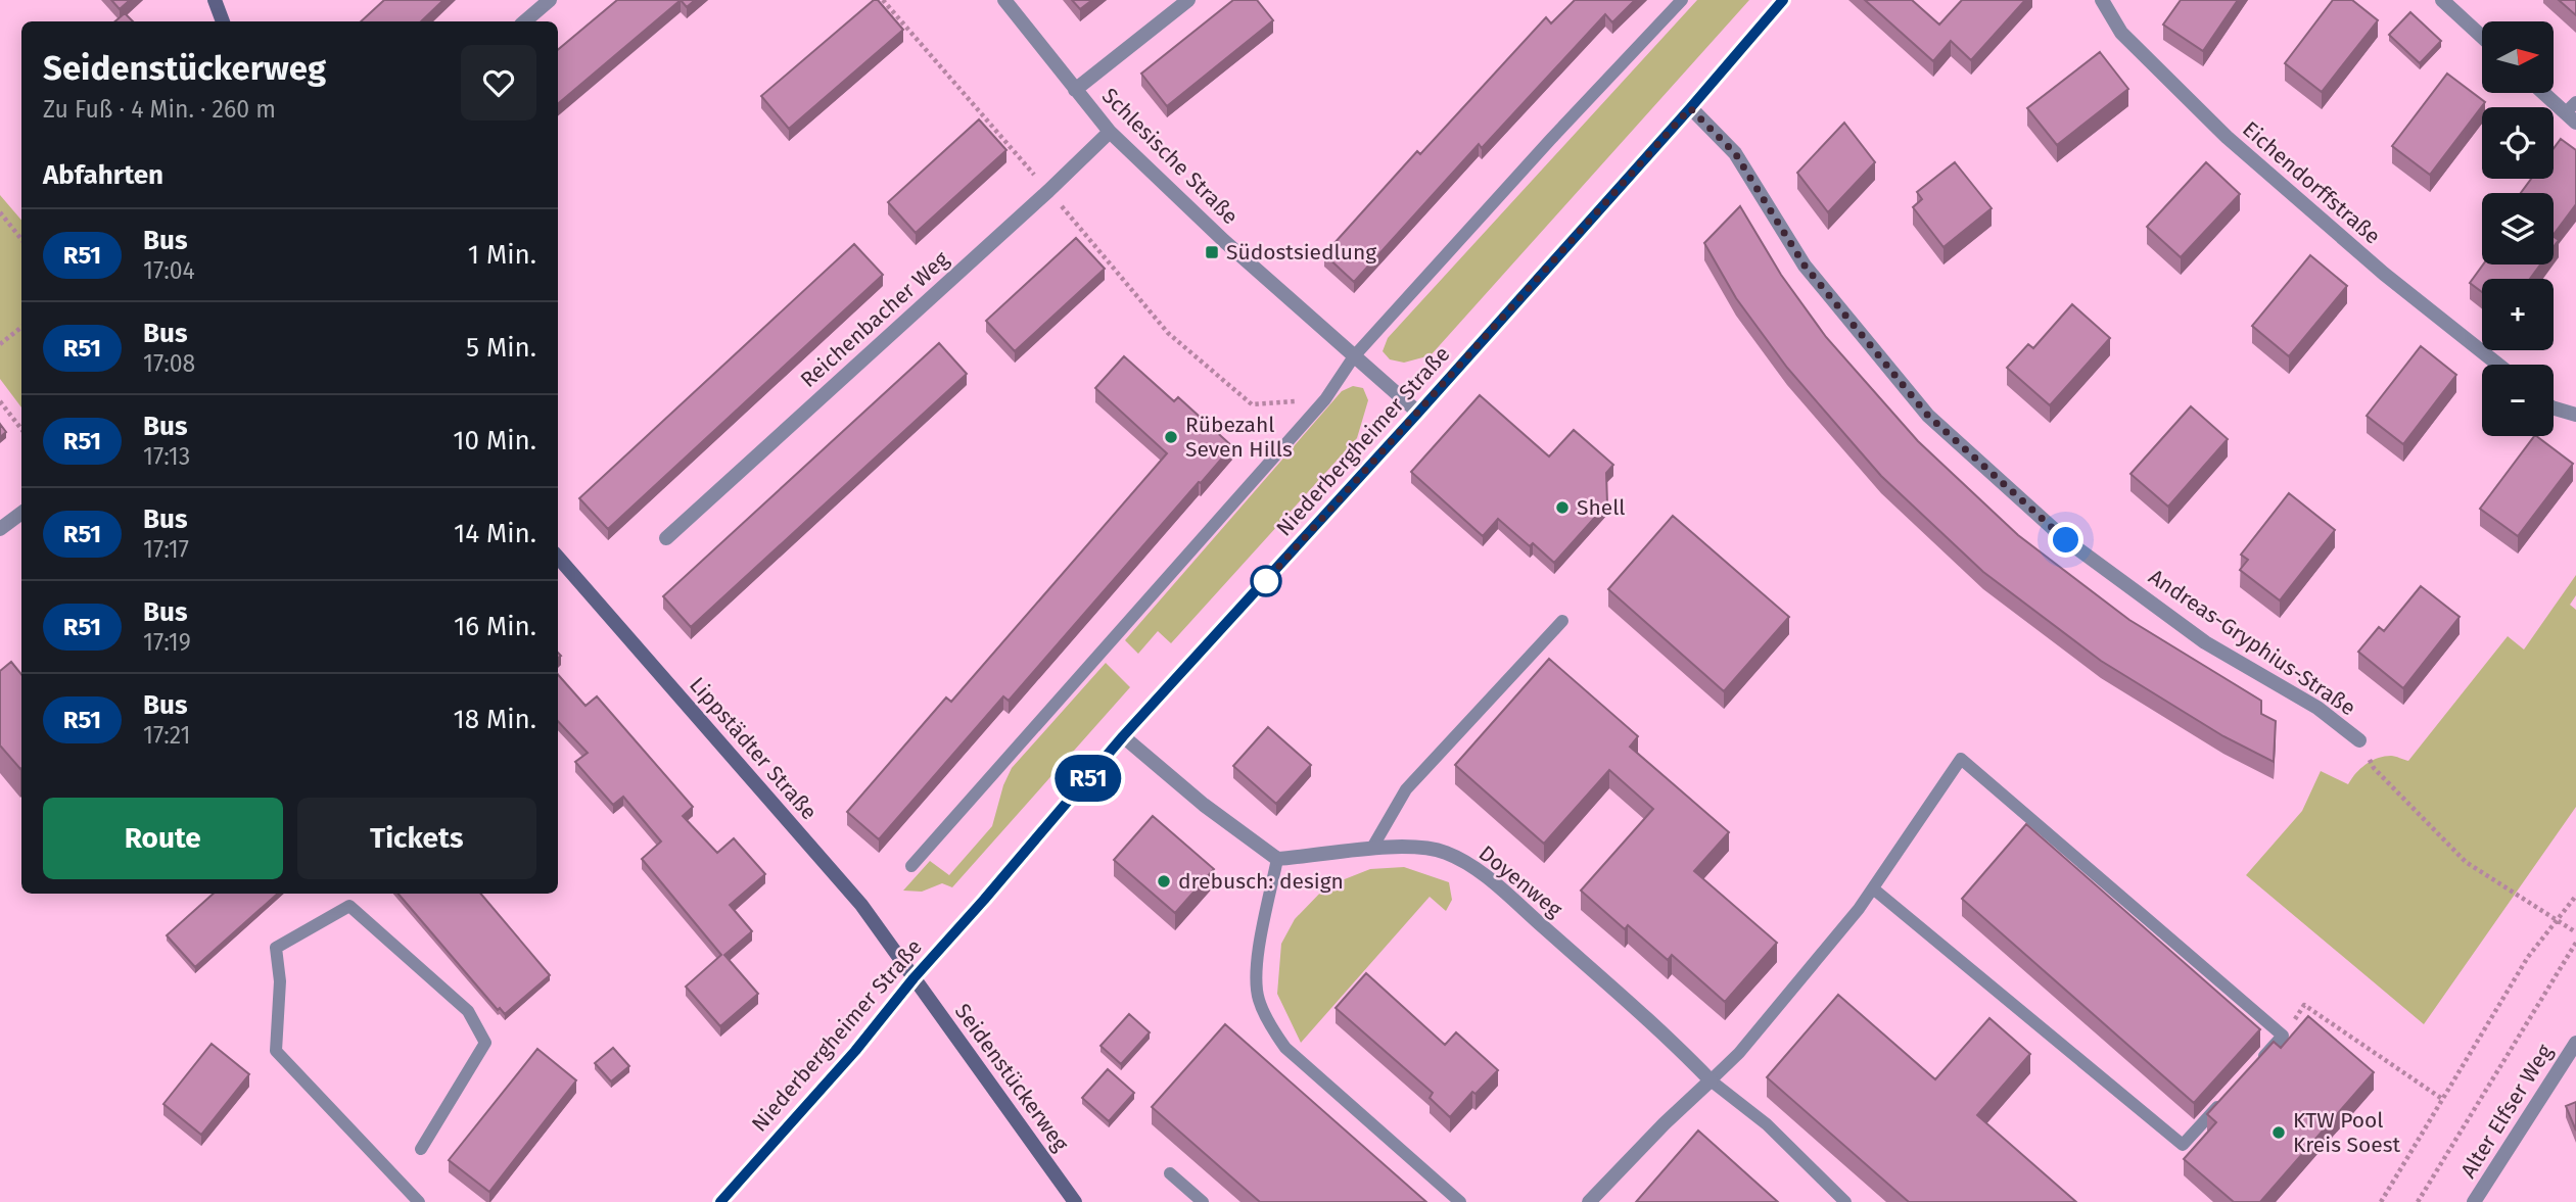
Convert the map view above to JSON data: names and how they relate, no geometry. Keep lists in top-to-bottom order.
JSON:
{
  "streets": {
    "main road": ["Niederbergheimer Straße", "Lippstädter Straße", "Seidenstückerweg"],
    "street": [
      "Schlesische Straße",
      "Eichendorffstraße",
      "Reichenbacher Weg",
      "Andreas-Gryphius-Straße",
      "Doyenweg",
      "Alter Elfser Weg"
    ]
  },
  "crossings": [
    ["Schlesische Straße", "Reichenbacher Weg"],
    ["Schlesische Straße", "Niederbergheimer Straße"],
    ["Niederbergheimer Straße", "Andreas-Gryphius-Straße"],
    ["Niederbergheimer Straße", "Lippstädter Straße"],
    ["Niederbergheimer Straße", "Seidenstückerweg"],
    ["Lippstädter Straße", "Seidenstückerweg"]
  ],
  "places": {
    "transit": ["Südostsiedlung"],
    "other": [
      "Rübezahl Seven Hills",
      "Shell",
      "drebusch: design",
      "KTW Pool Kreis Soest"
    ]
  },
  "lines": ["bus line R51"],
  "north": "right",
  "page": {
    "on_map": "R51",
    "map_buttons": ["+", "−"],
    "heading": [
      ["Seidenstückerweg", "Zu Fuß · 4 Min. · 260 m"],
      "Abfahrten"
    ],
    "list": [
      {
        "mark": "R51",
        "name": "Bus",
        "note": "17:04",
        "value": "1 Min."
      },
      {
        "mark": "R51",
        "name": "Bus",
        "note": "17:08",
        "value": "5 Min."
      },
      {
        "mark": "R51",
        "name": "Bus",
        "note": "17:13",
        "value": "10 Min."
      },
      {
        "mark": "R51",
        "name": "Bus",
        "note": "17:17",
        "value": "14 Min."
      },
      {
        "mark": "R51",
        "name": "Bus",
        "note": "17:19",
        "value": "16 Min."
      },
      {
        "mark": "R51",
        "name": "Bus",
        "note": "17:21",
        "value": "18 Min."
      }
    ],
    "buttons": ["Route", "Tickets"]
  }
}
